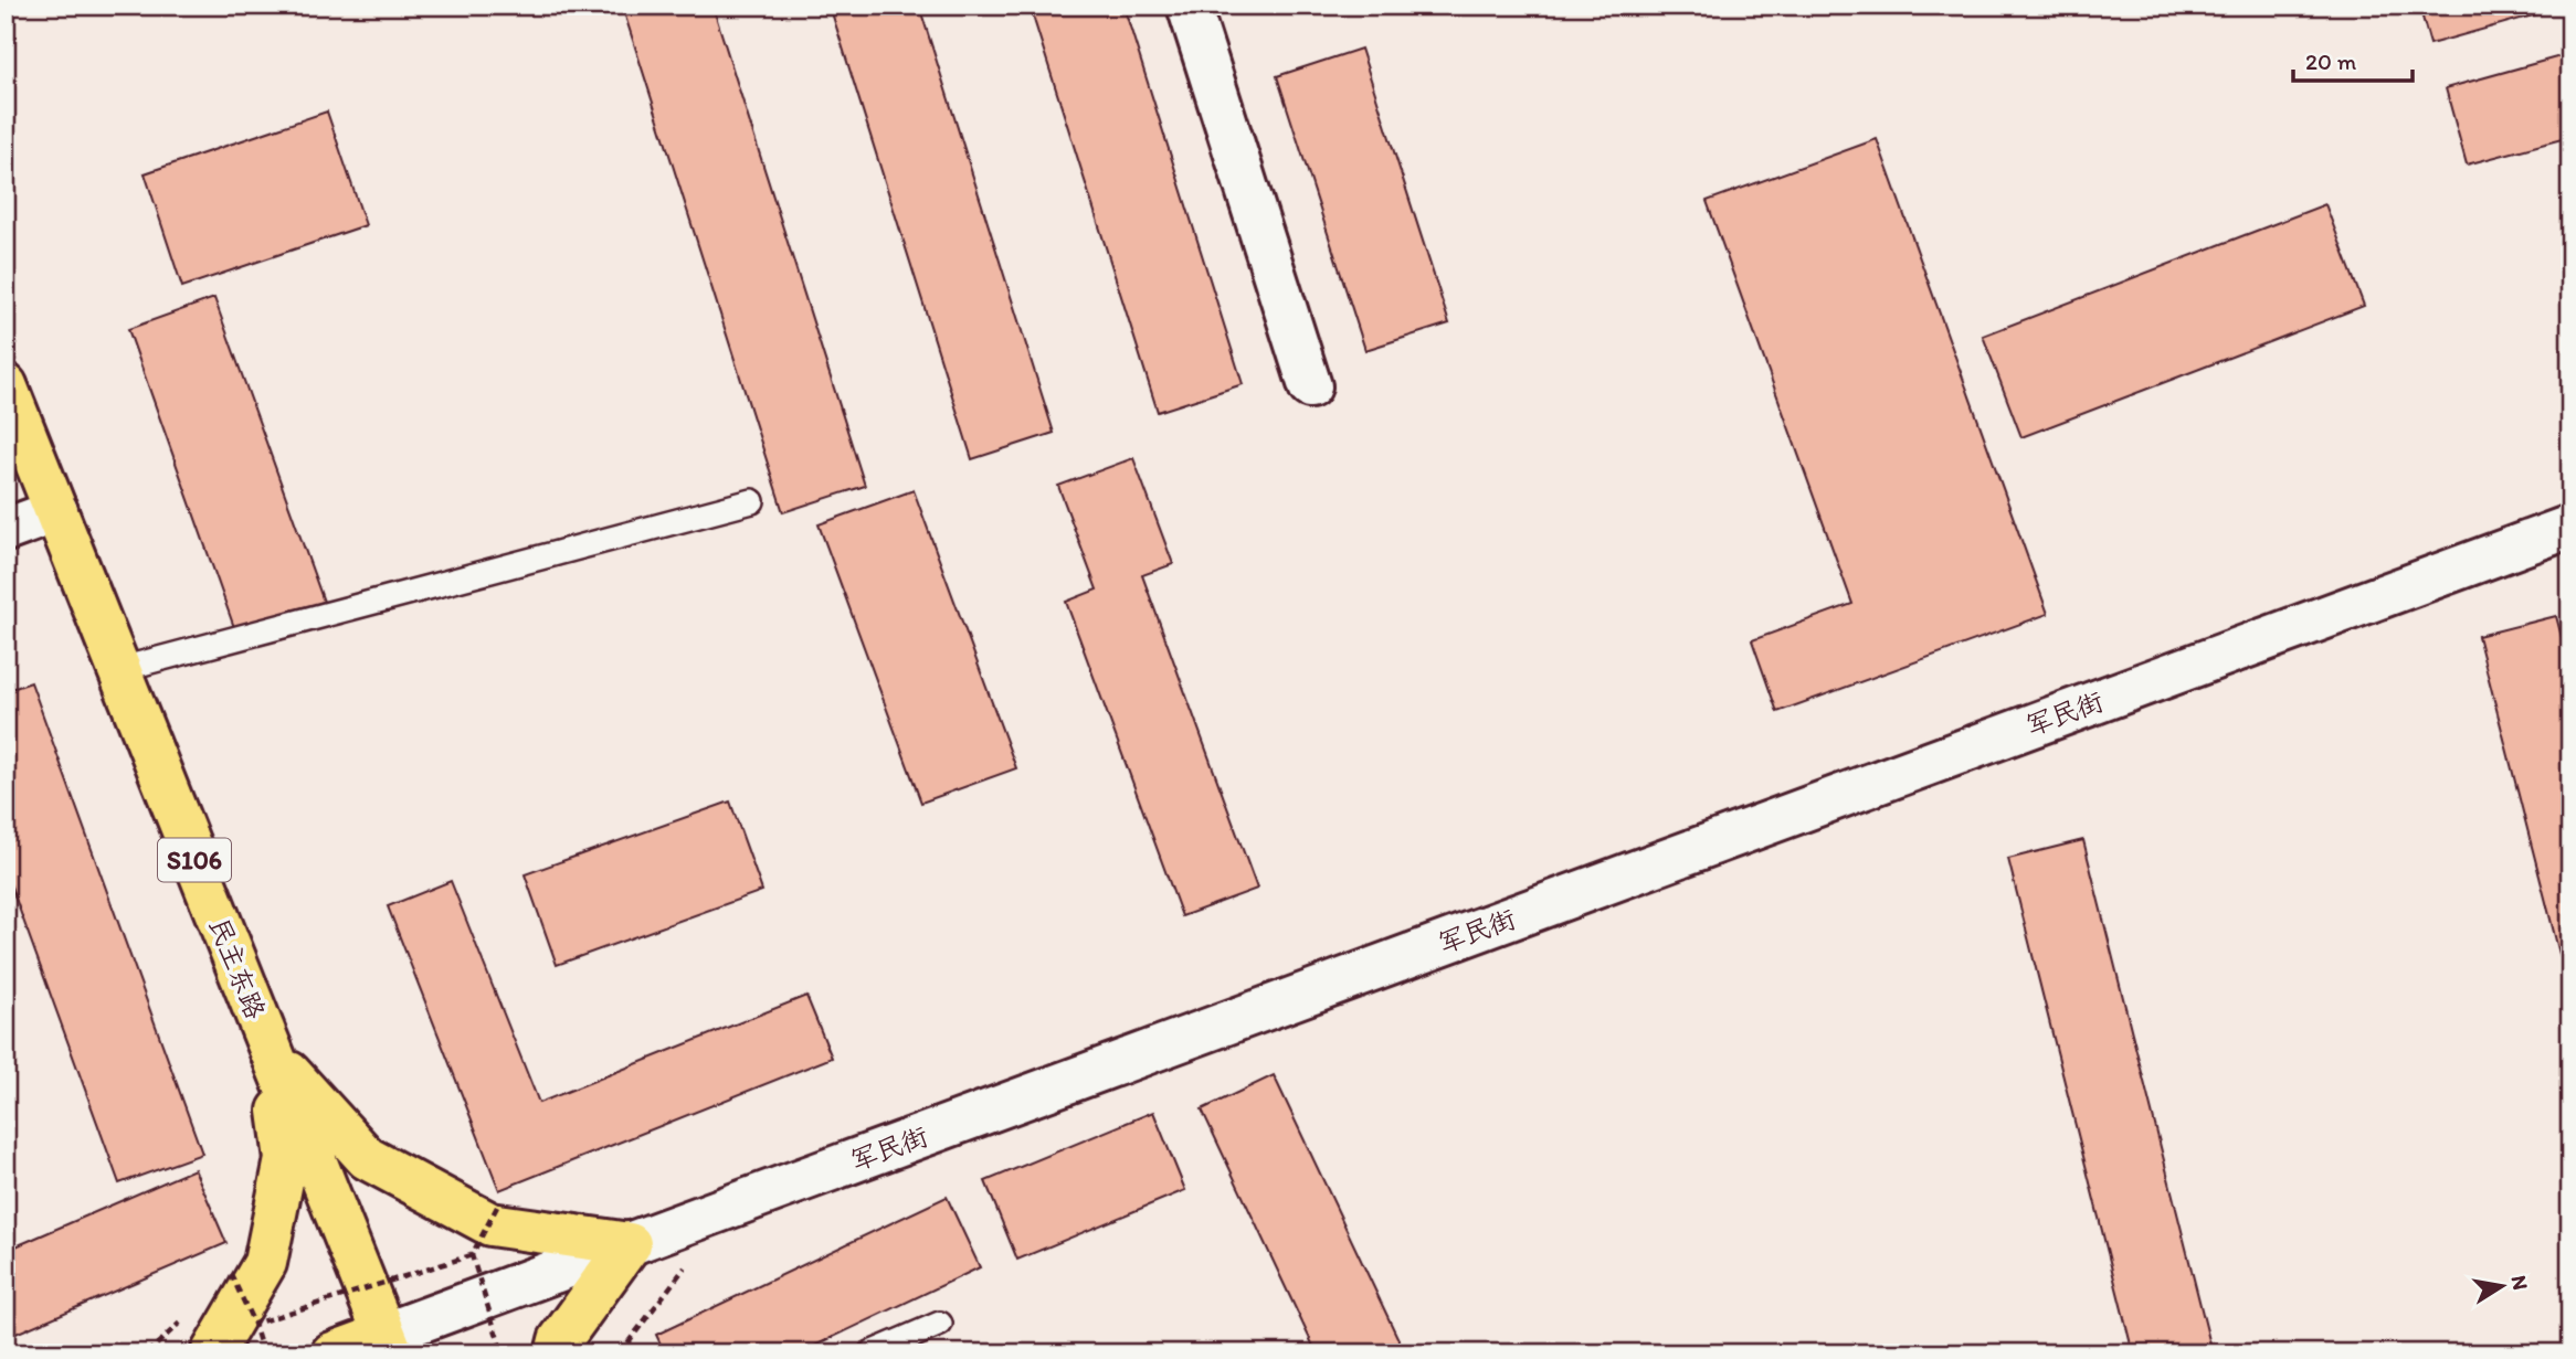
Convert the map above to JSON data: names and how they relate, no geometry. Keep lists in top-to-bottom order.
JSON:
{
  "streets": {
    "main road": ["军民街", "S106", "民主东路"]
  },
  "crossings": [
    ["军民街", "民主东路"]
  ],
  "scale_bar": "20 m",
  "north": "right"
}
